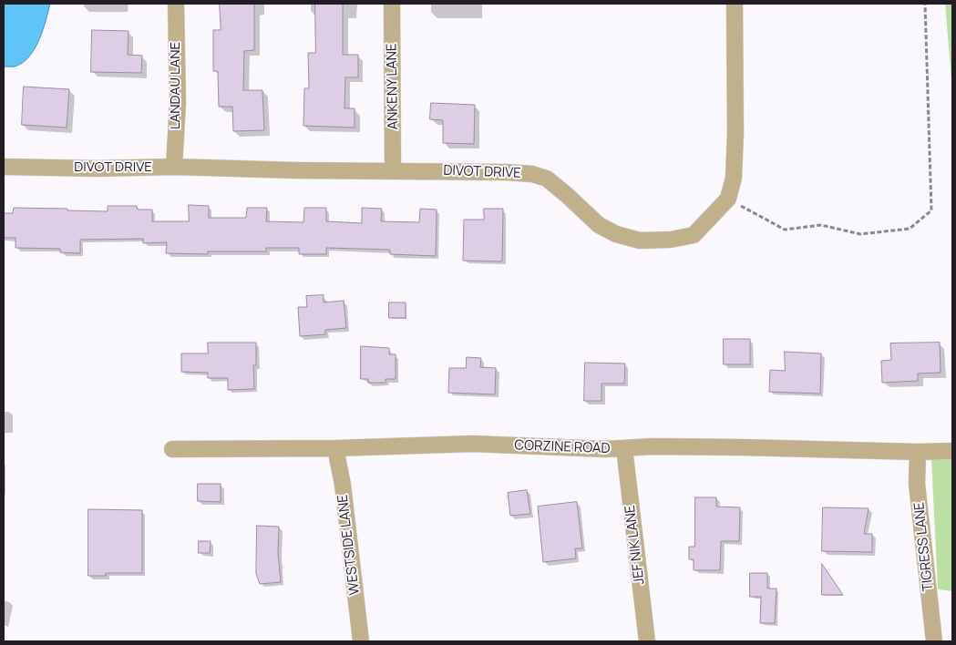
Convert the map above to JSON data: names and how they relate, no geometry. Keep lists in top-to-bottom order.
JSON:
{
  "streets": {
    "street": [
      "LANDAU LANE",
      "ANKENY LANE",
      "DIVOT DRIVE",
      "CORZINE ROAD",
      "WESTSIDE LANE",
      "JEF NIK LANE",
      "TIGRESS LANE"
    ]
  },
  "crossings": [
    ["LANDAU LANE", "DIVOT DRIVE"],
    ["ANKENY LANE", "DIVOT DRIVE"],
    ["CORZINE ROAD", "WESTSIDE LANE"],
    ["CORZINE ROAD", "JEF NIK LANE"],
    ["CORZINE ROAD", "TIGRESS LANE"]
  ]
}
